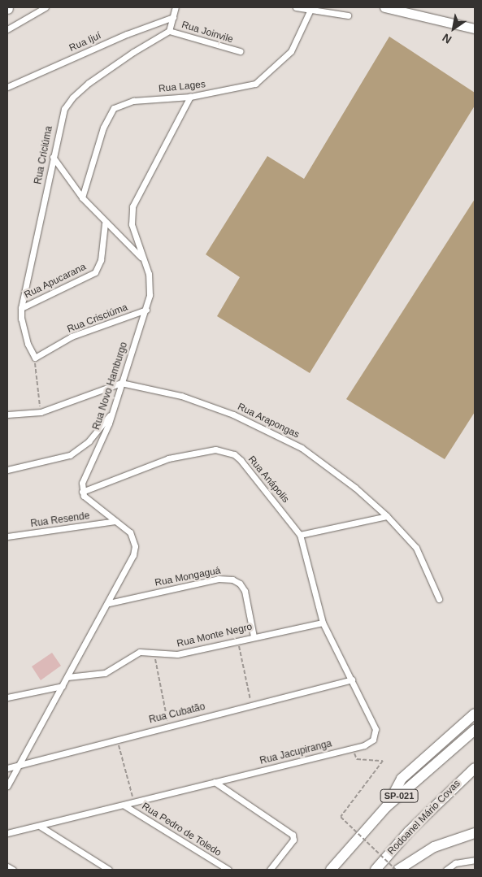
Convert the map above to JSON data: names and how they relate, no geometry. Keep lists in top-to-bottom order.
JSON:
{
  "streets": {
    "highway": ["SP-021", "Rodoanel Mário Covas"],
    "street": [
      "Rua Joinvile",
      "Rua Ijuí",
      "Rua Lages",
      "Rua Criciúma",
      "Rua Apucarana",
      "Rua Crisciúma",
      "Rua Novo Hamburgo",
      "Rua Arapongas",
      "Rua Anápolis",
      "Rua Resende",
      "Rua Mongaguá",
      "Rua Monte Negro",
      "Rua Cubatão",
      "Rua Jacupiranga",
      "Rua Pedro de Toledo"
    ]
  },
  "crossings": [
    ["Rua Joinvile", "Rua Criciúma"],
    ["Rua Lages", "Rua Novo Hamburgo"],
    ["Rua Criciúma", "Rua Apucarana"],
    ["Rua Criciúma", "Rua Crisciúma"],
    ["Rua Crisciúma", "Rua Novo Hamburgo"],
    ["Rua Novo Hamburgo", "Rua Arapongas"],
    ["Rua Novo Hamburgo", "Rua Anápolis"],
    ["Rua Anápolis", "Rua Jacupiranga"],
    ["Rua Mongaguá", "Rua Monte Negro"],
    ["Rua Monte Negro", "Rua Jacupiranga"],
    ["Rua Cubatão", "Rua Jacupiranga"],
    ["Rua Jacupiranga", "Rua Pedro de Toledo"]
  ],
  "north": "bottom left"
}
